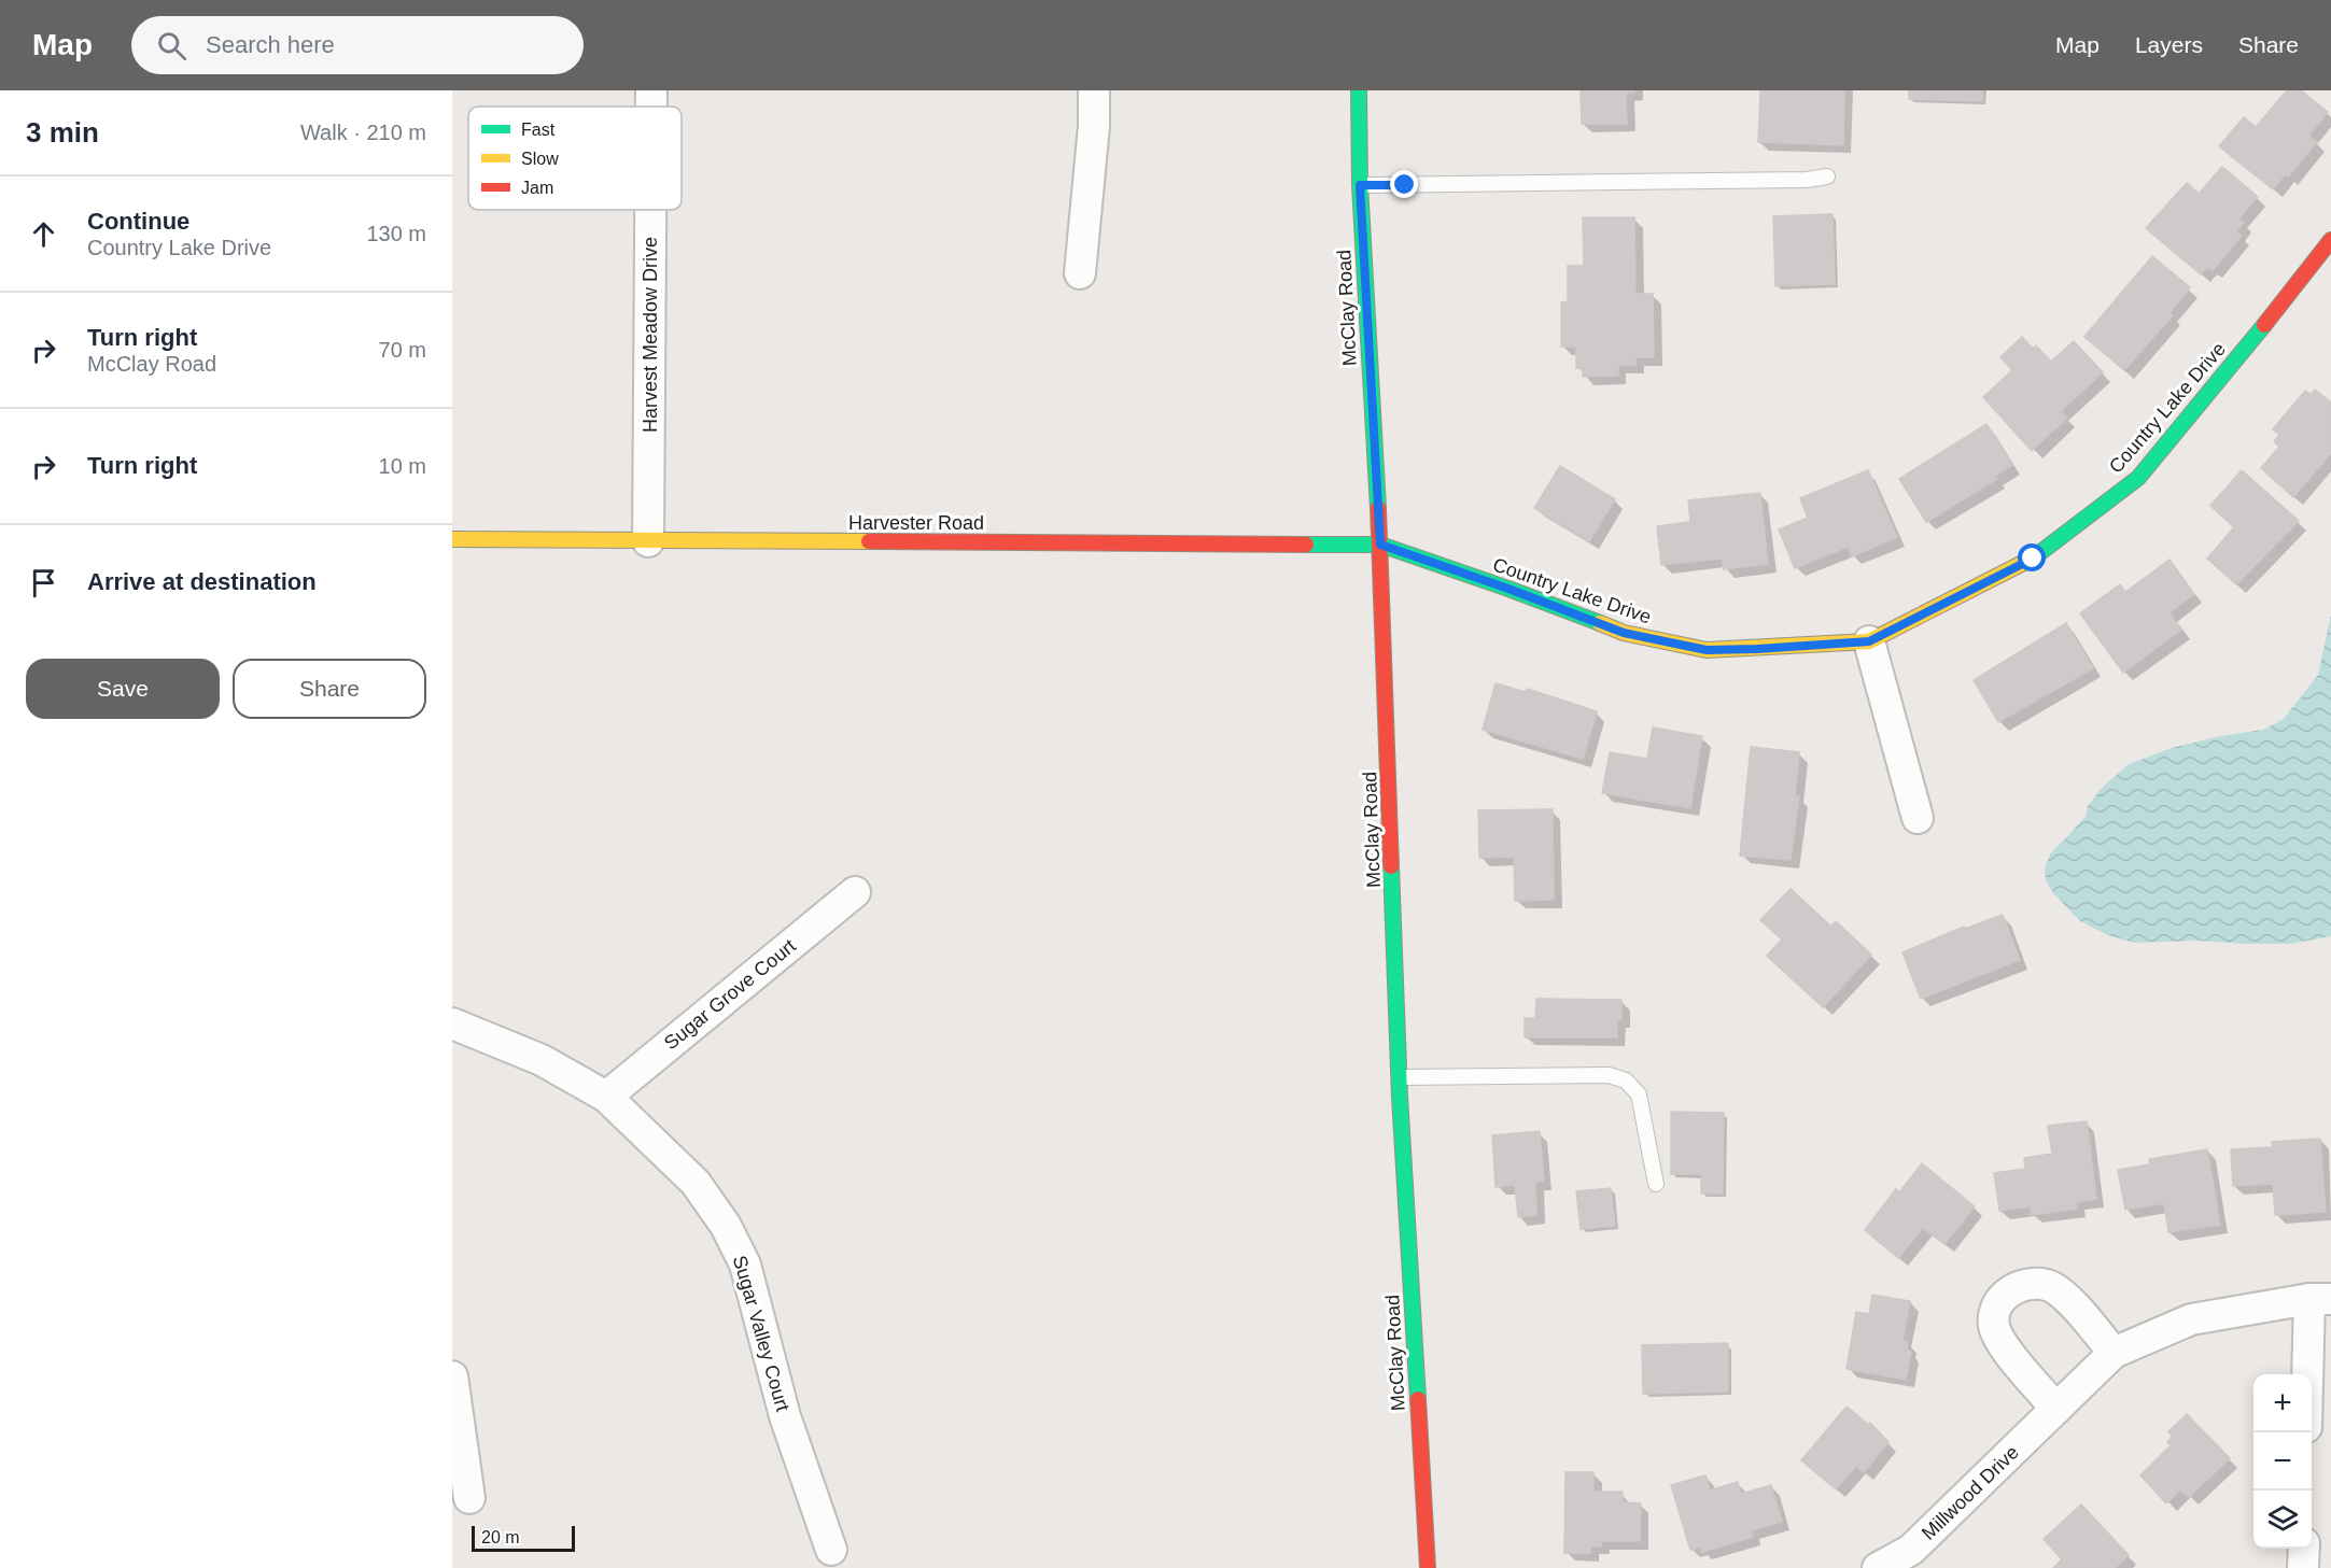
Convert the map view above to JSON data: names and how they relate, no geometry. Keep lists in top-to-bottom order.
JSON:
{
  "streets": {
    "main road": ["McClay Road", "Country Lake Drive", "Harvester Road"],
    "street": [
      "Harvest Meadow Drive",
      "Sugar Grove Court",
      "Sugar Valley Court",
      "Millwood Drive"
    ]
  },
  "crossings": [
    ["McClay Road", "Country Lake Drive"],
    ["McClay Road", "Harvester Road"],
    ["Harvest Meadow Drive", "Harvester Road"],
    ["Country Lake Drive", "Harvester Road"],
    ["Sugar Grove Court", "Sugar Valley Court"]
  ],
  "legend": ["Fast", "Slow", "Jam"],
  "scale_bar": "20 m",
  "page": {
    "header": "Map",
    "search": "Search here",
    "nav": ["Map", "Layers", "Share"],
    "heading": ["3 min", "Walk · 210 m"],
    "list": [
      ["Continue", "Country Lake Drive", "130 m"],
      ["Turn right", "McClay Road", "70 m"],
      ["Turn right", "10 m"],
      "Arrive at destination"
    ],
    "buttons": ["Save", "Share"],
    "map_buttons": ["+", "−"],
    "scale": "20 m"
  }
}
